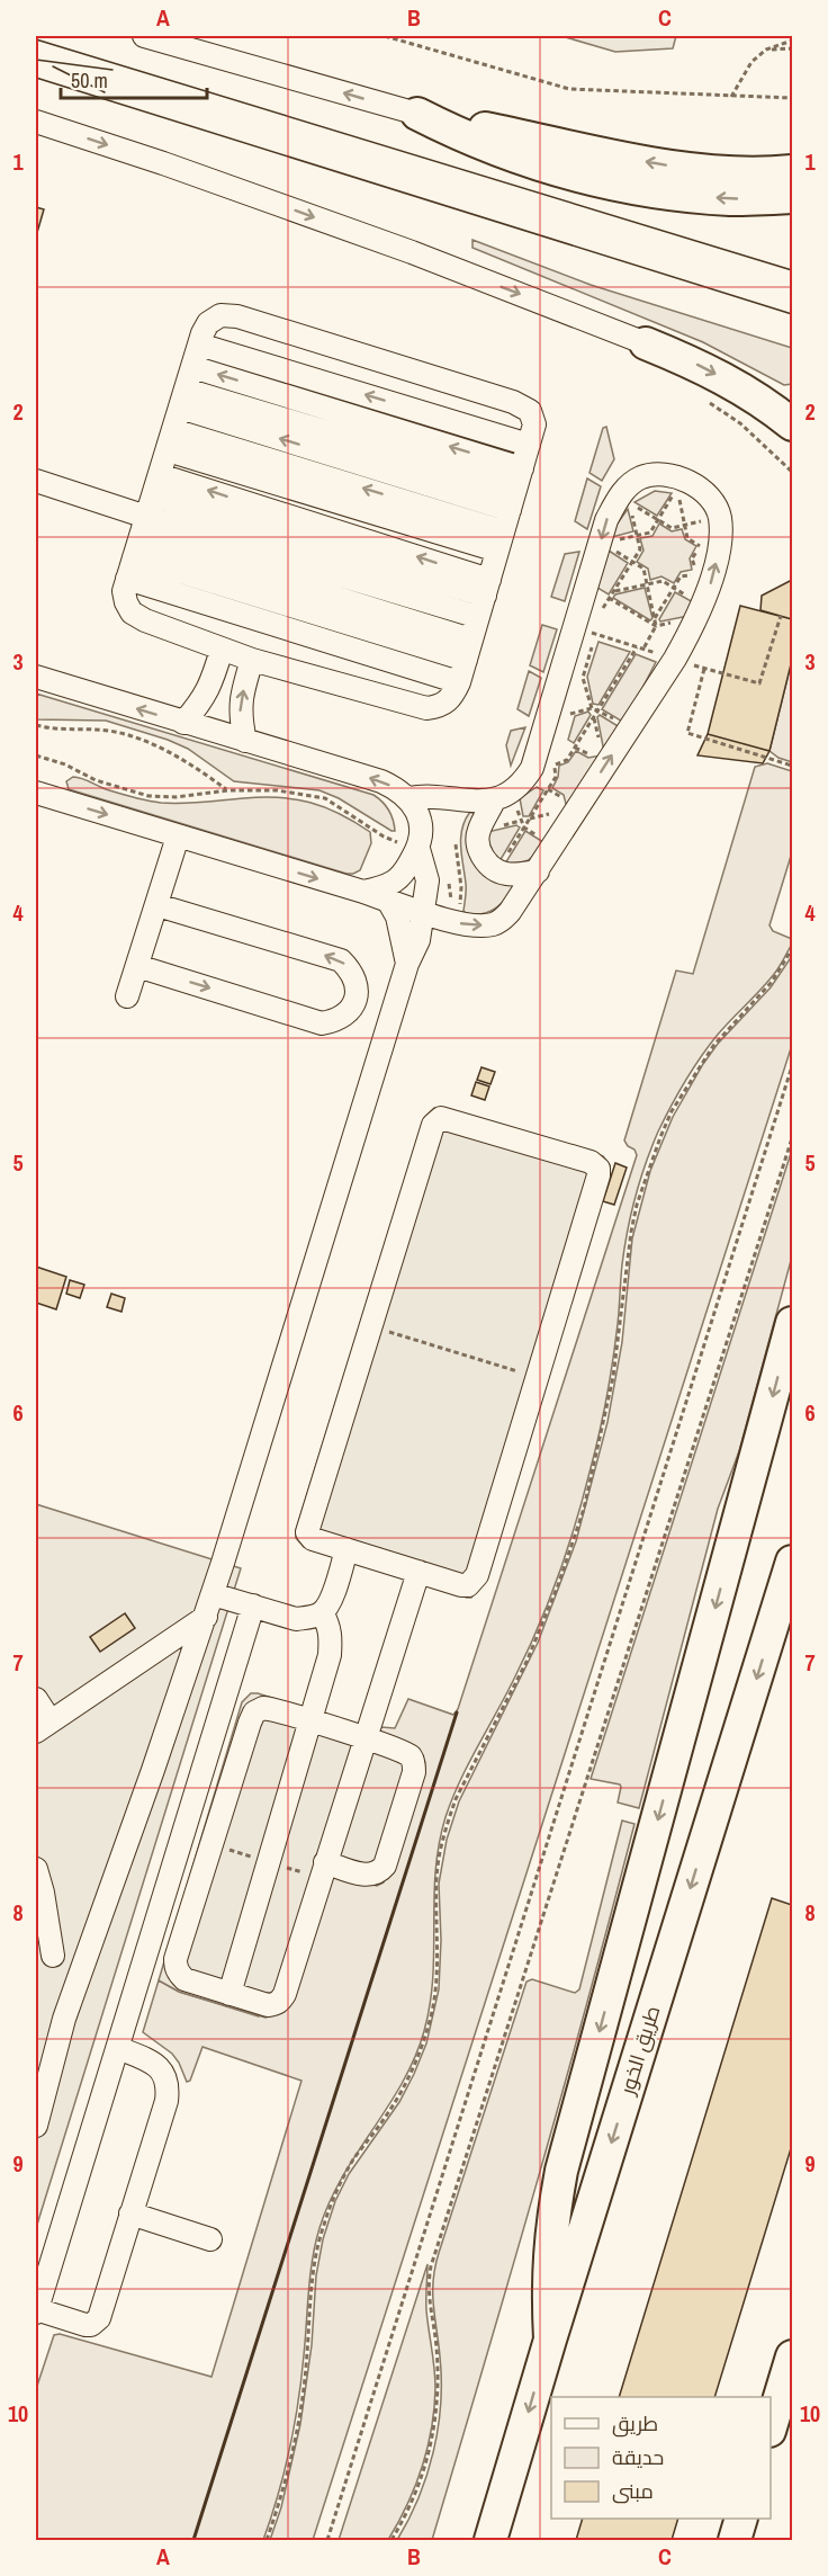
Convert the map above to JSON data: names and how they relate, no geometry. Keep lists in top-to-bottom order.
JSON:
{
  "streets": {
    "highway": ["طريق الخور"]
  },
  "legend": ["طريق", "حديقة", "مبنى"],
  "scale_bar": "50 m",
  "grid": {
    "columns": ["A", "B", "C"],
    "rows": [
      "1",
      "2",
      "3",
      "4",
      "5",
      "6",
      "7",
      "8",
      "9",
      "10"
    ]
  }
}
